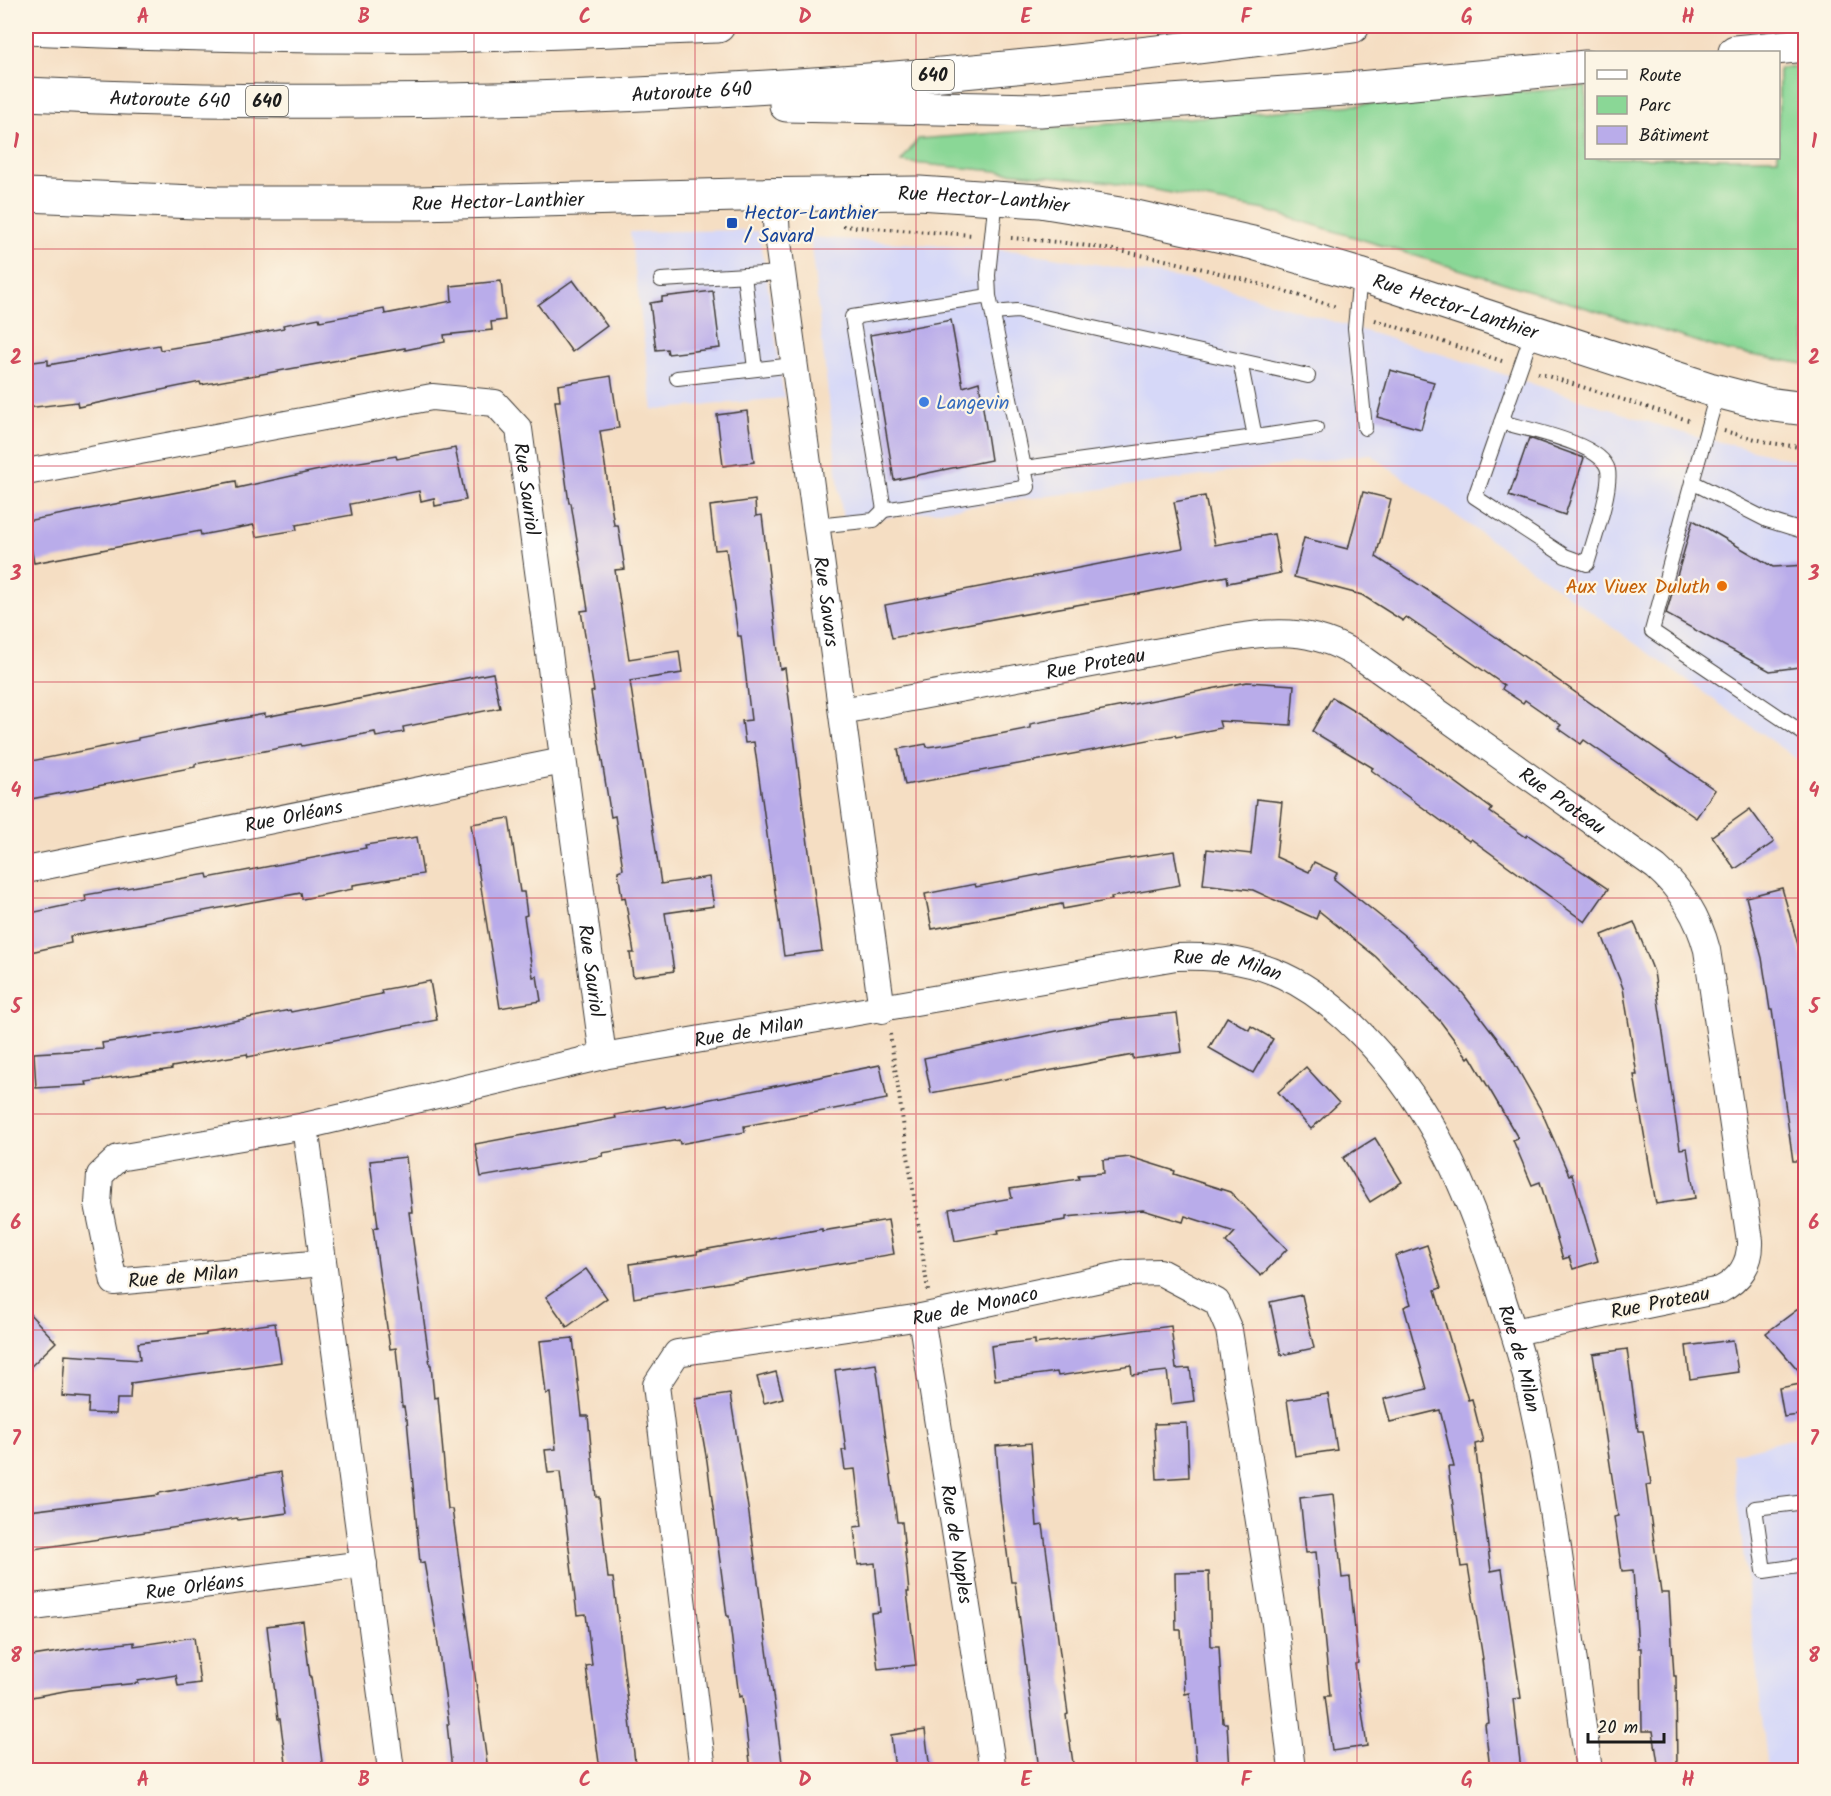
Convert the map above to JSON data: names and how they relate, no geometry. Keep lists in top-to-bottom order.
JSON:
{
  "streets": {
    "main road": ["640", "Autoroute 640", "Rue Hector-Lanthier"],
    "street": [
      "Rue Sauriol",
      "Rue Savars",
      "Rue Proteau",
      "Rue Orléans",
      "Rue de Milan",
      "Rue de Monaco",
      "Rue de Naples"
    ]
  },
  "crossings": [
    ["Rue Hector-Lanthier", "Rue Savars"],
    ["Rue Sauriol", "Rue Orléans"],
    ["Rue Sauriol", "Rue de Milan"],
    ["Rue Savars", "Rue Proteau"],
    ["Rue Savars", "Rue de Milan"],
    ["Rue Proteau", "Rue de Milan"],
    ["Rue de Monaco", "Rue de Naples"]
  ],
  "places": {
    "transit": ["Hector-Lanthier / Savard"],
    "other": ["Langevin", "Aux Viuex Duluth"]
  },
  "legend": ["Route", "Parc", "Bâtiment"],
  "scale_bar": "20 m",
  "grid": {
    "columns": [
      "A",
      "B",
      "C",
      "D",
      "E",
      "F",
      "G",
      "H"
    ],
    "rows": [
      "1",
      "2",
      "3",
      "4",
      "5",
      "6",
      "7",
      "8"
    ]
  }
}
